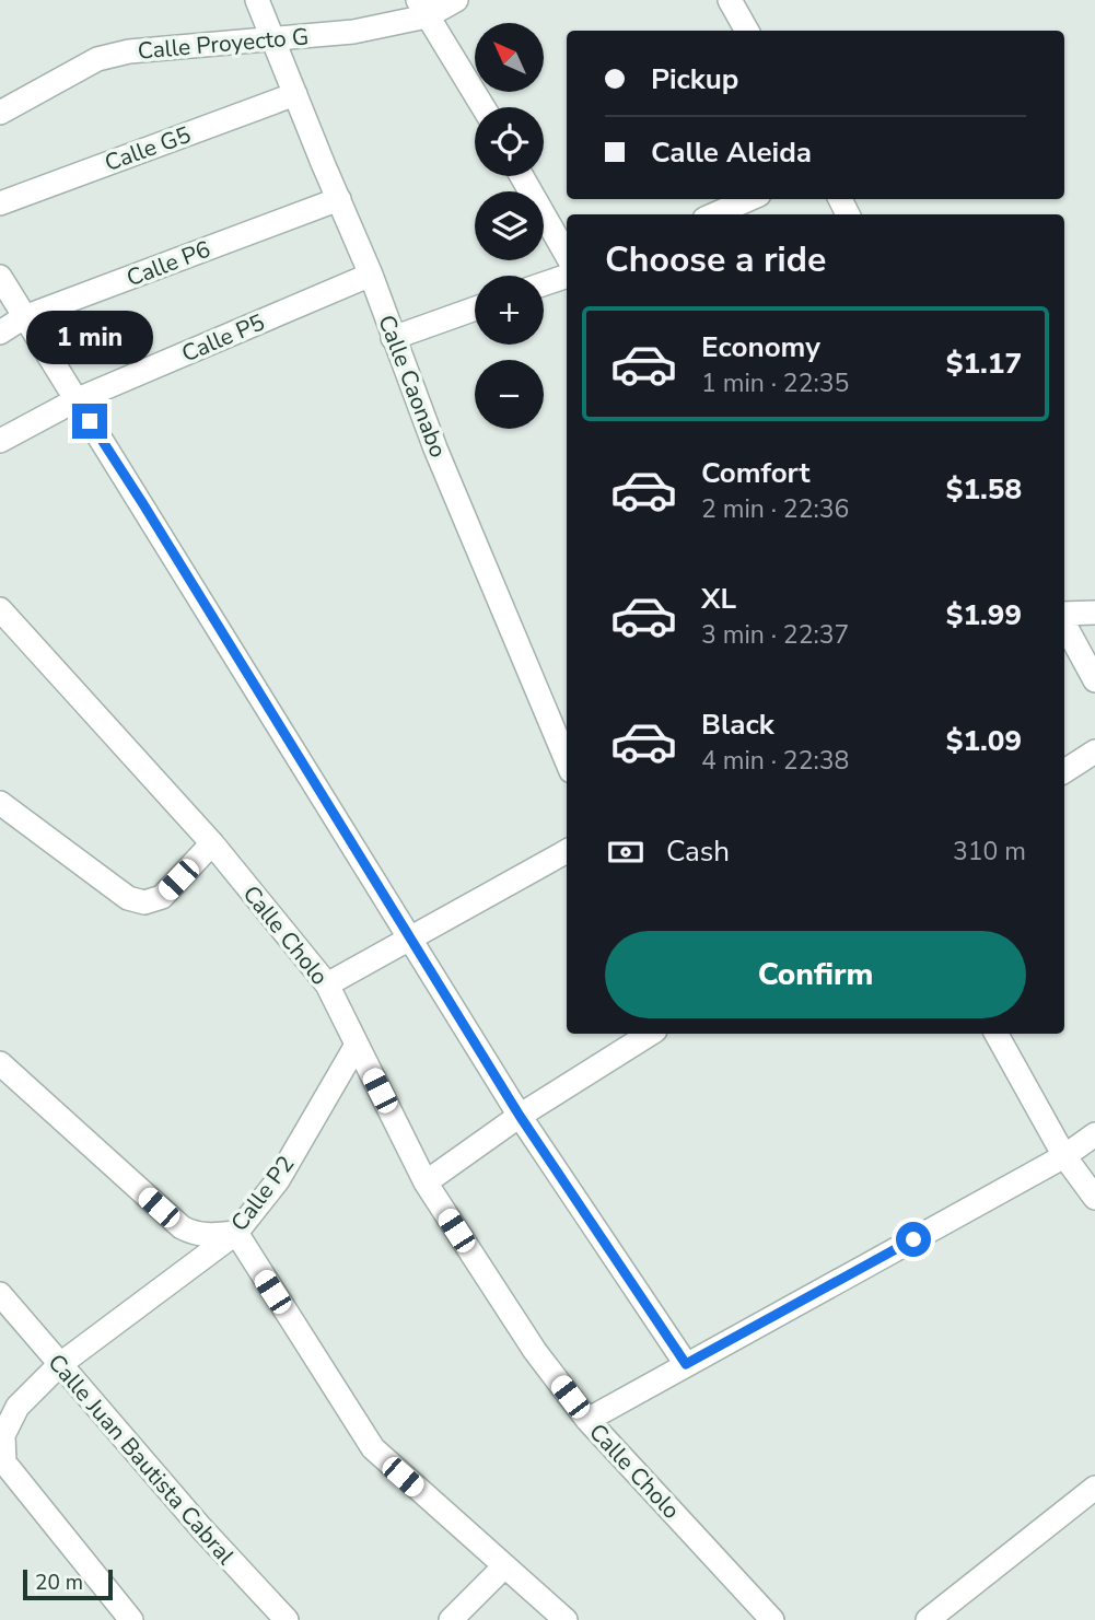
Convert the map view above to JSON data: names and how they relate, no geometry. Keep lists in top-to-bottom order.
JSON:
{
  "streets": {
    "street": [
      "Calle Proyecto G",
      "Calle G5",
      "Calle P6",
      "Calle P5",
      "Calle Caonabo",
      "Calle Cholo",
      "Calle P2",
      "Calle Juan Bautista Cabral"
    ]
  },
  "crossings": [
    ["Calle Proyecto G", "Calle Caonabo"],
    ["Calle G5", "Calle Caonabo"],
    ["Calle P6", "Calle Caonabo"],
    ["Calle P5", "Calle Caonabo"],
    ["Calle Cholo", "Calle P2"],
    ["Calle P2", "Calle Juan Bautista Cabral"]
  ],
  "scale_bar": "20 m",
  "north": "top left",
  "page": {
    "map_buttons": ["+", "−"],
    "banner": ["Pickup", "Calle Aleida"],
    "heading": "Choose a ride",
    "list": [
      {
        "name": "Economy",
        "note": "1 min · 22:35",
        "value": "$1.17"
      },
      {
        "name": "Comfort",
        "note": "2 min · 22:36",
        "value": "$1.58"
      },
      {
        "name": "XL",
        "note": "3 min · 22:37",
        "value": "$1.99"
      },
      {
        "name": "Black",
        "note": "4 min · 22:38",
        "value": "$1.09"
      }
    ],
    "bubble": "1 min",
    "pay": ["Cash", "310 m"],
    "buttons": "Confirm",
    "scale": "20 m"
  }
}
